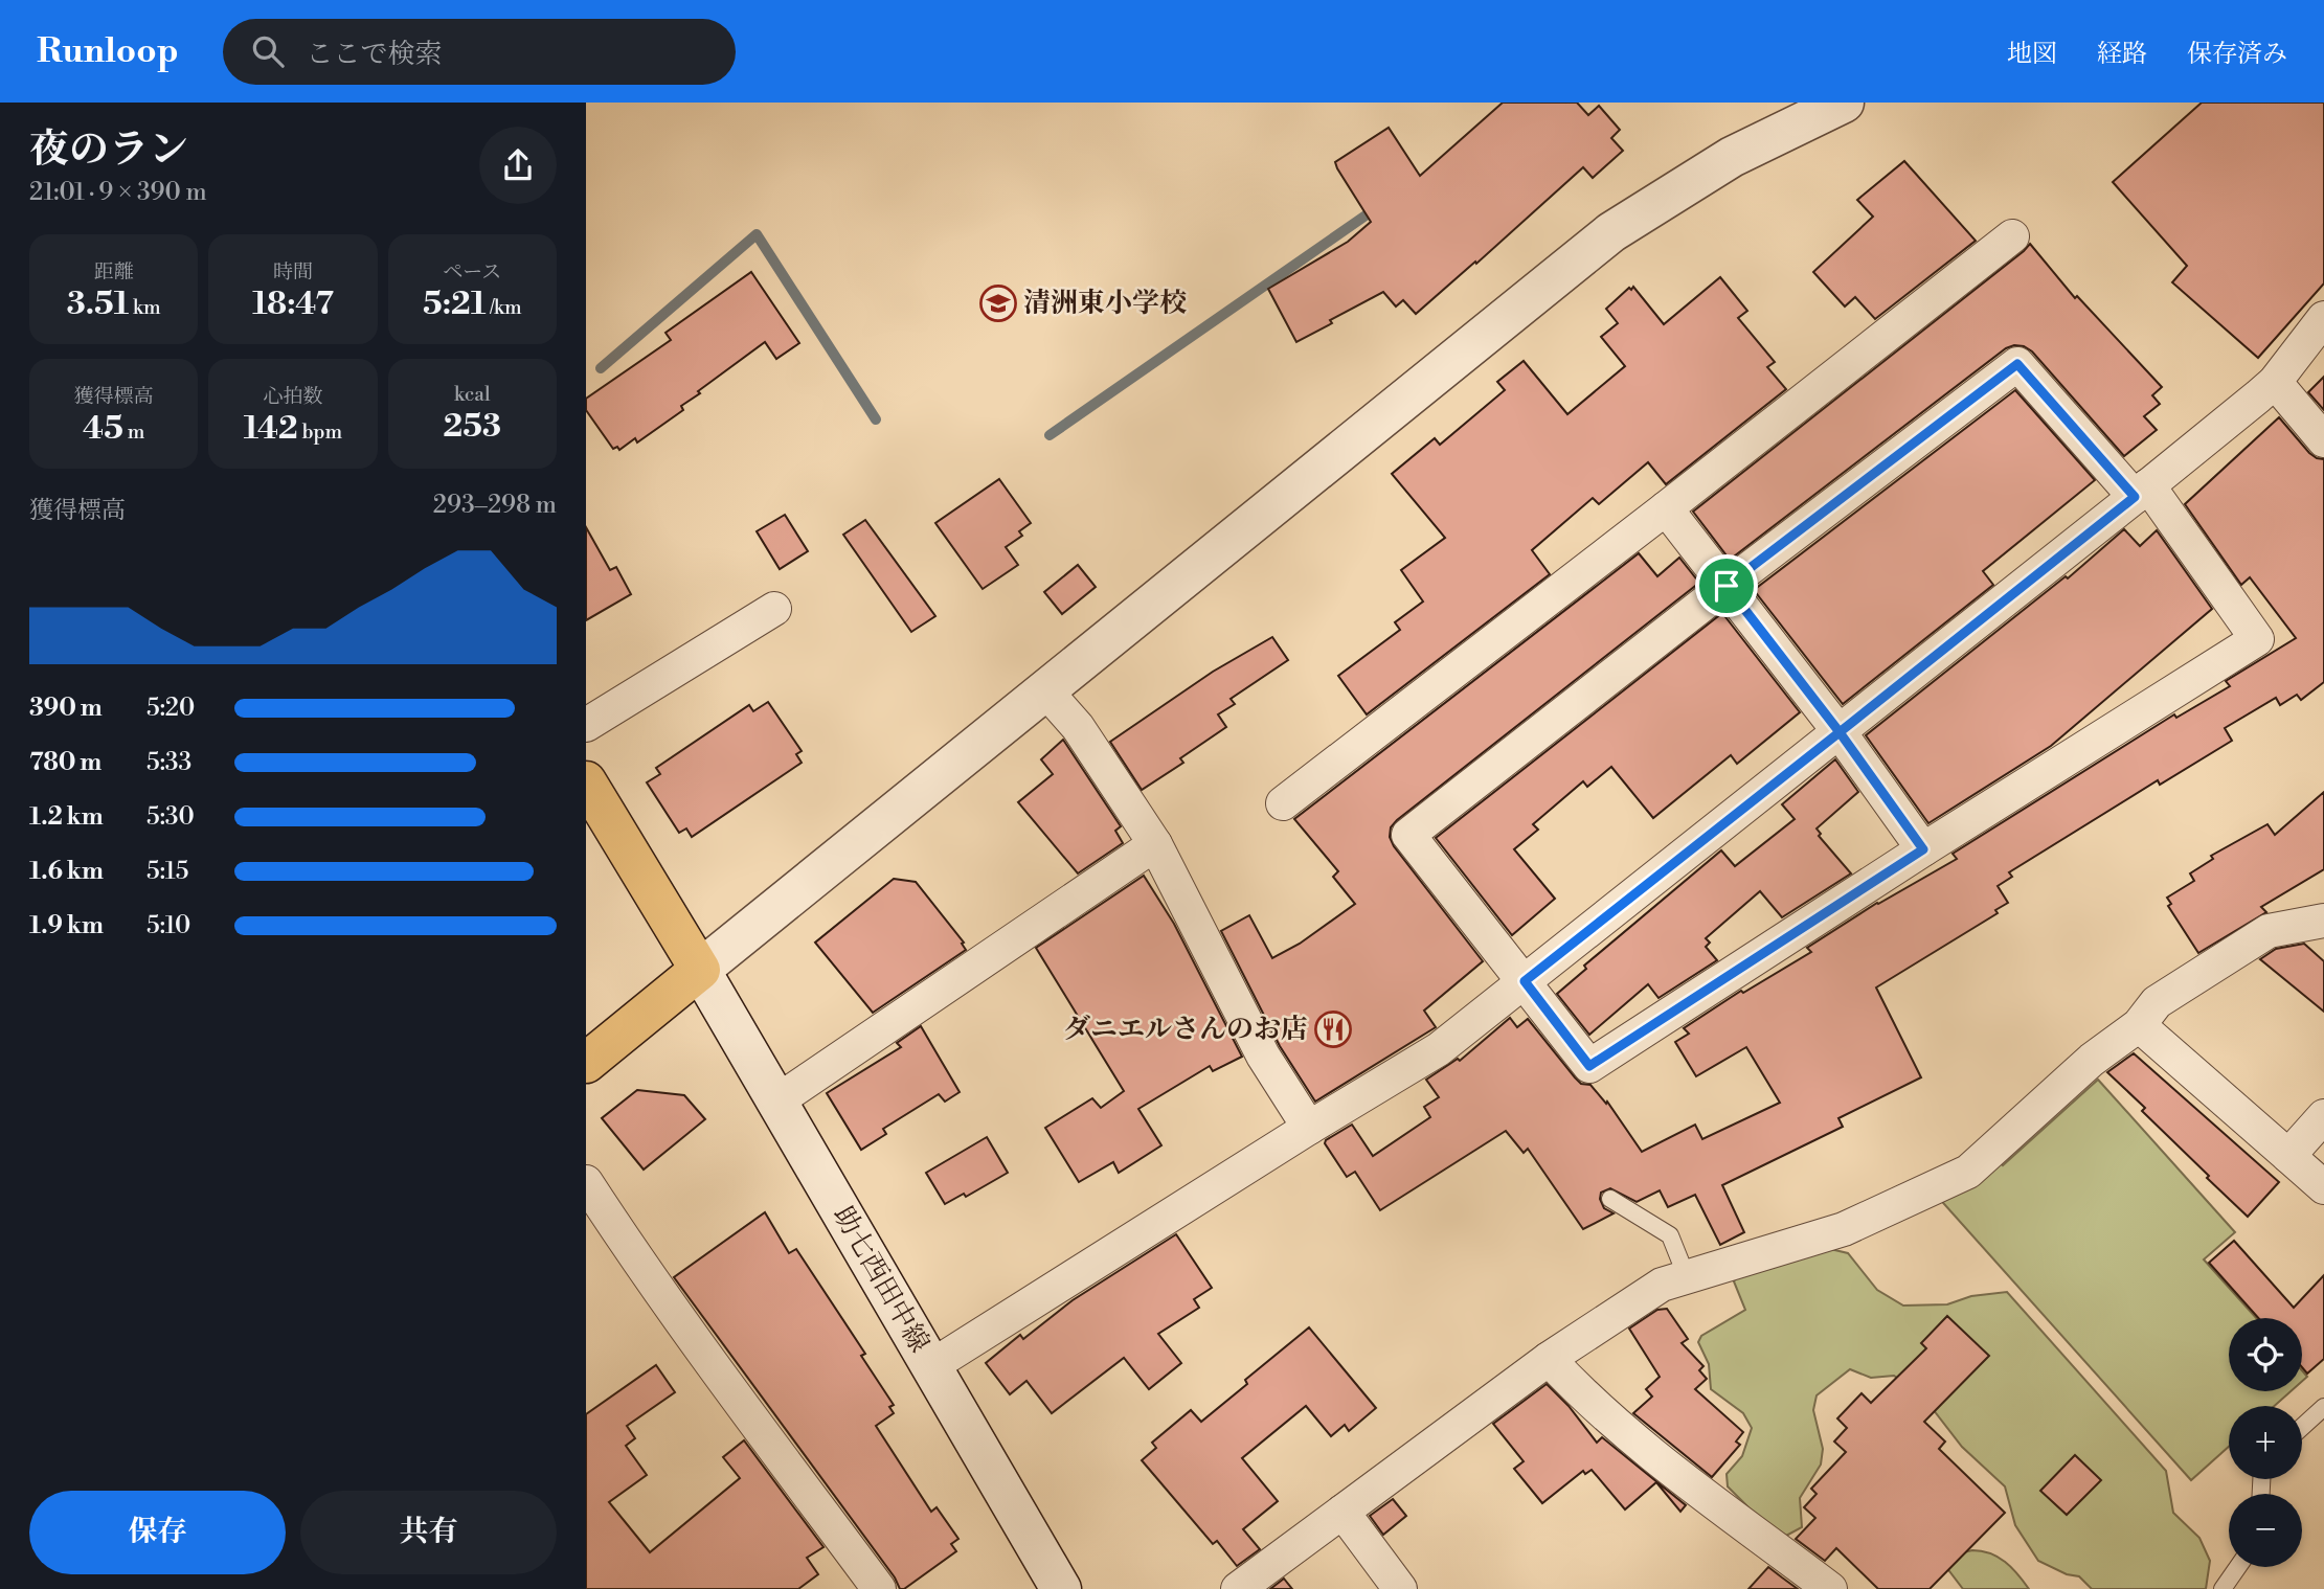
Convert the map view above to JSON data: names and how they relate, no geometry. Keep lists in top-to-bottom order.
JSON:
{
  "streets": {
    "street": ["助七西田中線"]
  },
  "places": {
    "school or university": ["清洲東小学校"],
    "restaurant": ["ダニエルさんのお店"]
  },
  "page": {
    "header": "Runloop",
    "search": "ここで検索",
    "nav": ["地図", "経路", "保存済み"],
    "heading": ["夜のラン", "21:01 · 9 × 390 m"],
    "stats": [
      ["距離", "3.51 km"],
      ["時間", "18:47"],
      ["ペース", "5:21 /km"],
      ["獲得標高", "45 m"],
      ["心拍数", "142 bpm"],
      ["kcal", "253"]
    ],
    "chart": ["獲得標高", "293–298 m"],
    "list": [
      {
        "name": "390 m",
        "note": "5:20"
      },
      {
        "name": "780 m",
        "note": "5:33"
      },
      {
        "name": "1.2 km",
        "note": "5:30"
      },
      {
        "name": "1.6 km",
        "note": "5:15"
      },
      {
        "name": "1.9 km",
        "note": "5:10"
      }
    ],
    "map_buttons": ["+", "−"],
    "buttons": ["保存", "共有"]
  }
}
